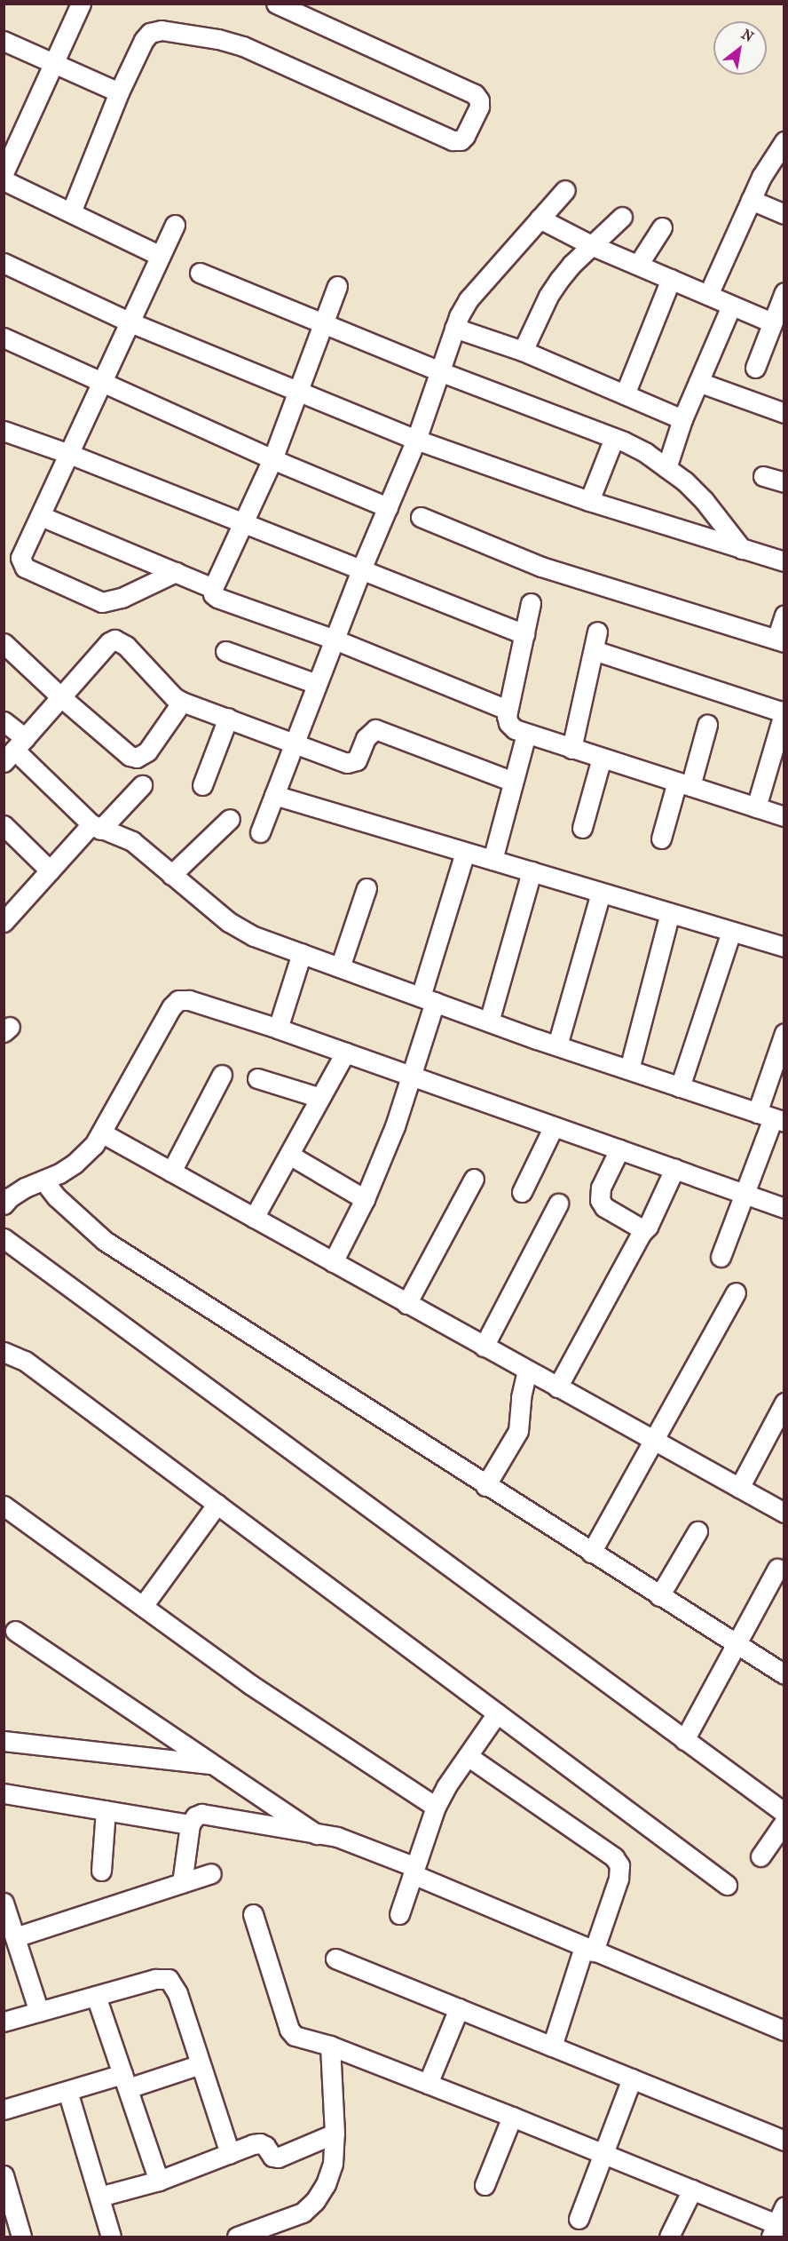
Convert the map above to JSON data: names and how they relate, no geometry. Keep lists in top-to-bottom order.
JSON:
{
  "north": "top right"
}
